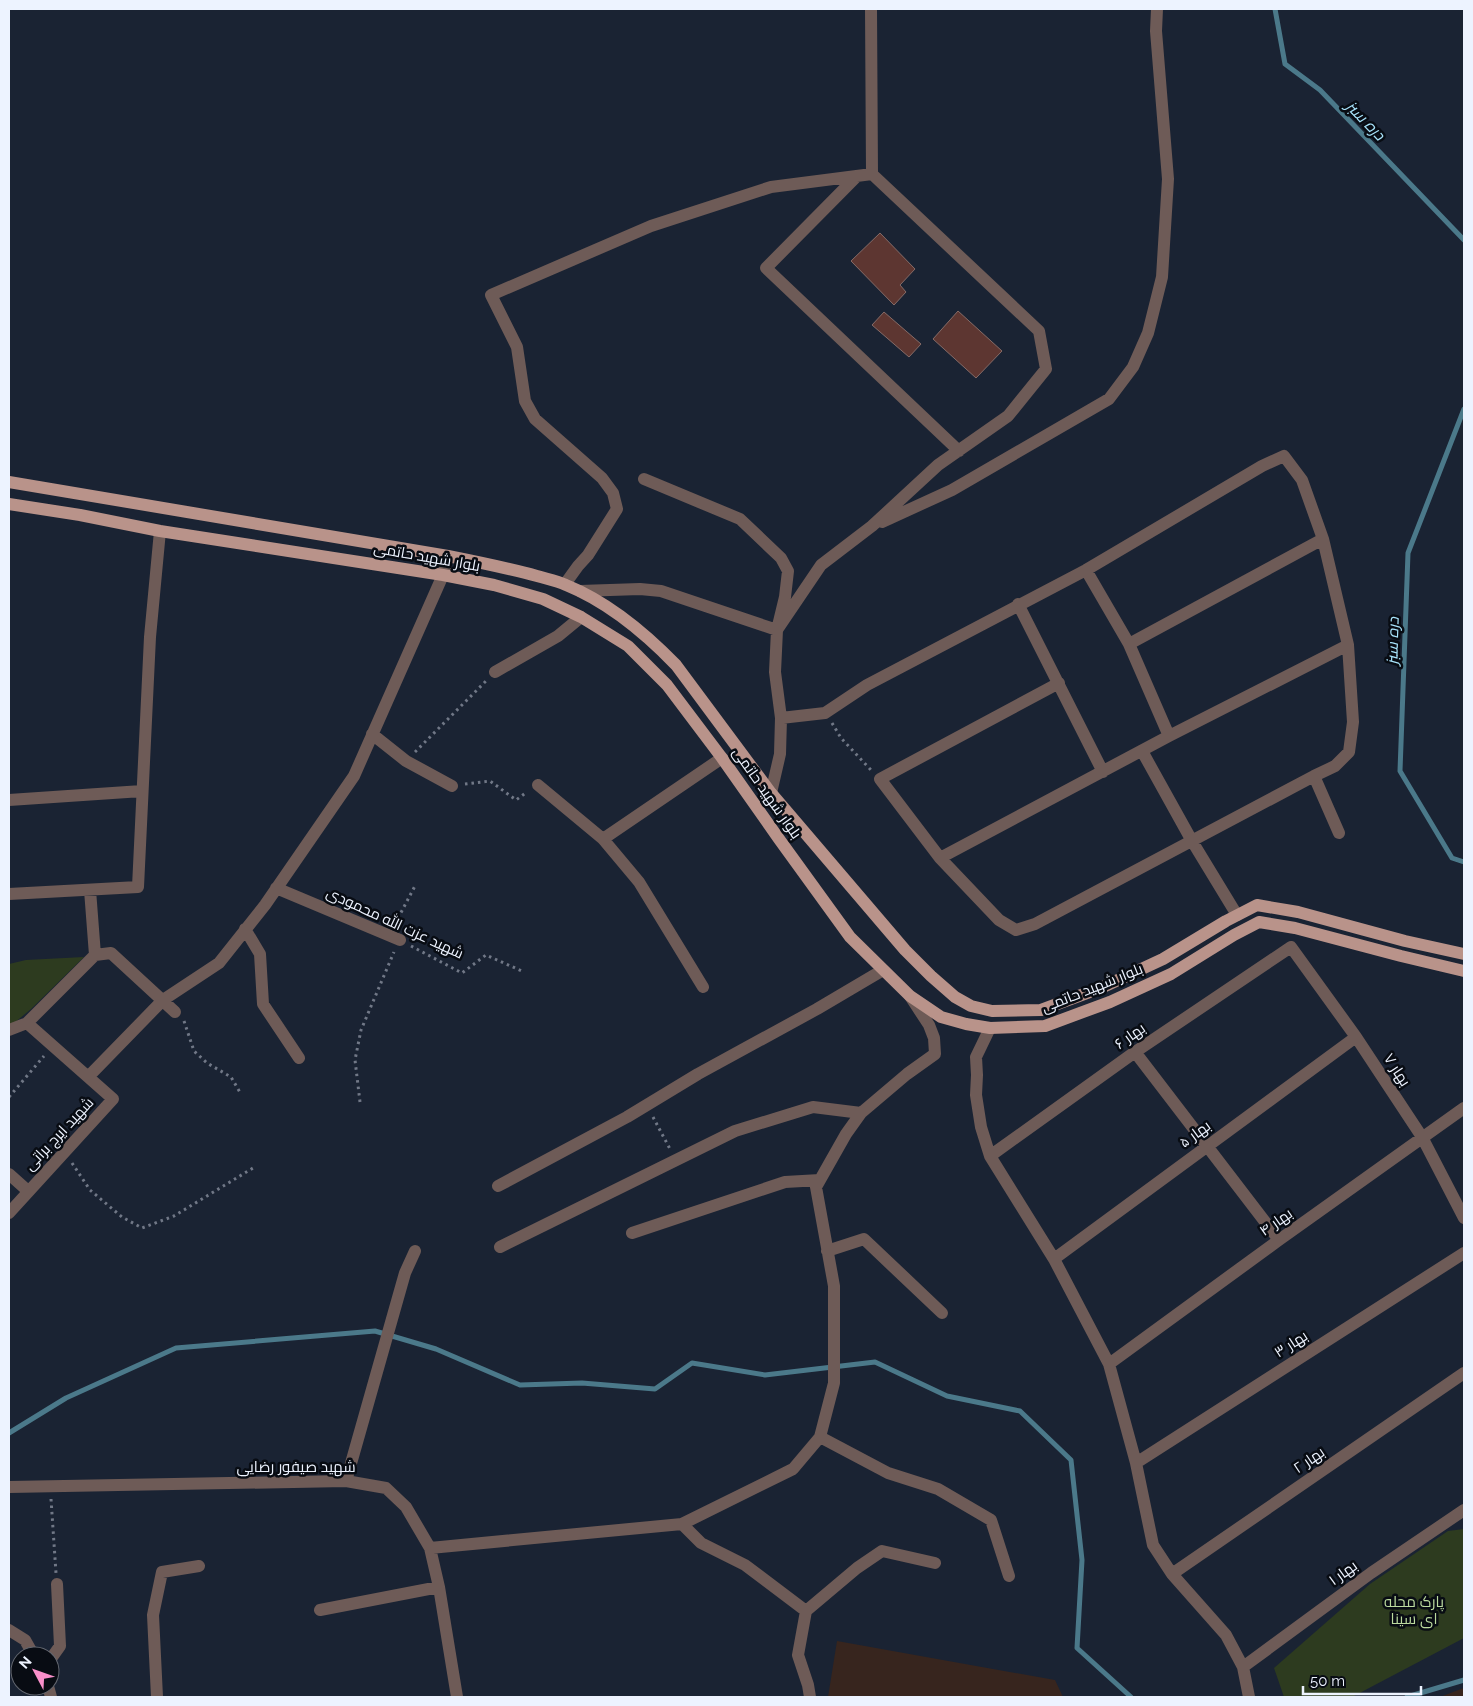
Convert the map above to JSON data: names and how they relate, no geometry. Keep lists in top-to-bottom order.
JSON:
{
  "streets": {
    "main road": ["بلوار شهید حاتمی"],
    "street": [
      "شهید عزت الله محمودی",
      "بهار ۶",
      "بهار ۷",
      "شهید ایرج براتی",
      "بهار ۵",
      "بهار ۴",
      "بهار ۳",
      "بهار ۲",
      "شهید صیفور رضایی",
      "بهار ۱"
    ]
  },
  "crossings": [
    ["بهار ۶", "بهار ۷"],
    ["بهار ۷", "بهار ۵"],
    ["بهار ۷", "بهار ۴"]
  ],
  "water": ["دره سبز"],
  "parks": ["پارک محله ای سینا"],
  "scale_bar": "50 m",
  "north": "top left"
}
